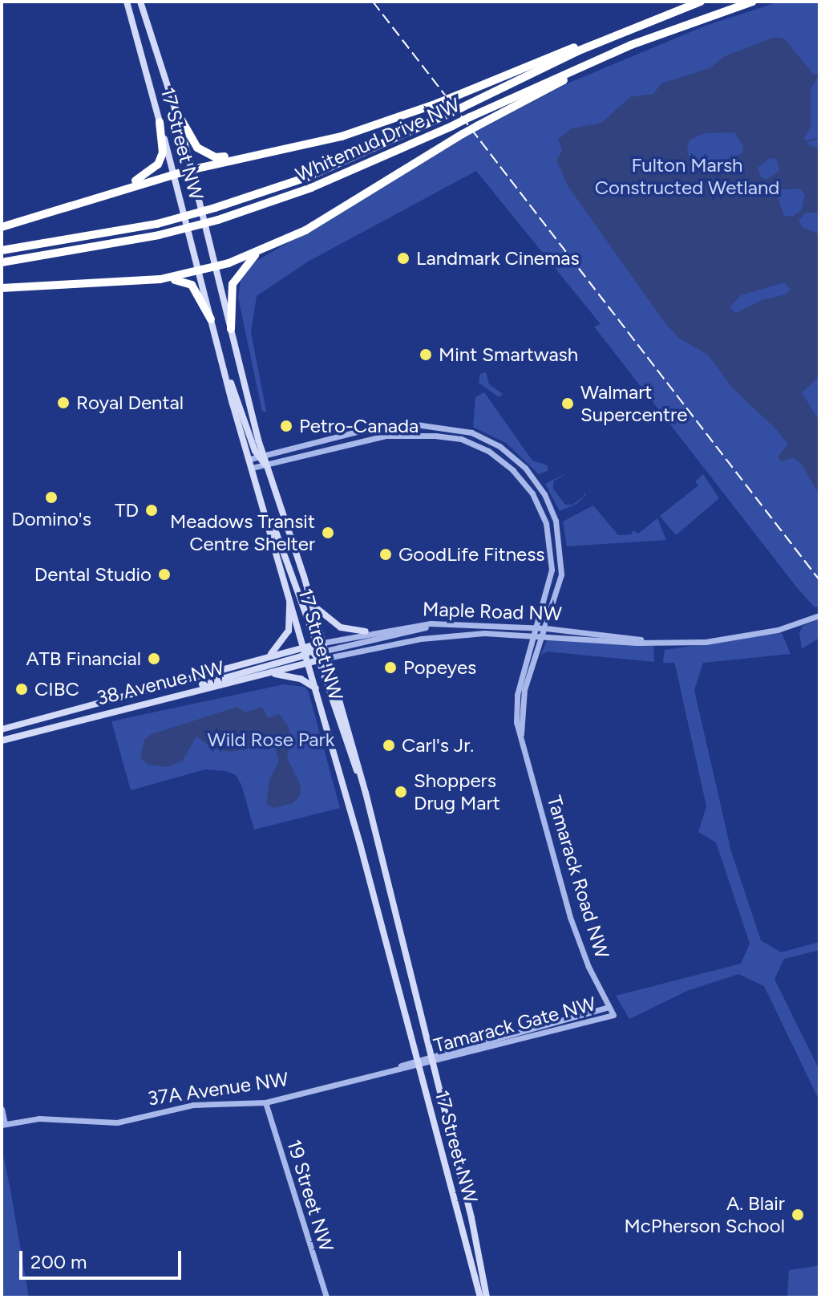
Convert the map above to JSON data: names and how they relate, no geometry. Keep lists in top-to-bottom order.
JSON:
{
  "streets": {
    "highway": ["Whitemud Drive NW"],
    "main road": ["17 Street NW", "38 Avenue NW"],
    "street": [
      "Maple Road NW",
      "Tamarack Road NW",
      "Tamarack Gate NW",
      "37A Avenue NW",
      "19 Street NW"
    ]
  },
  "crossings": [
    ["17 Street NW", "Maple Road NW"],
    ["17 Street NW", "38 Avenue NW"],
    ["17 Street NW", "Tamarack Gate NW"],
    ["17 Street NW", "37A Avenue NW"],
    ["Maple Road NW", "38 Avenue NW"],
    ["Maple Road NW", "Tamarack Road NW"],
    ["Tamarack Road NW", "Tamarack Gate NW"],
    ["Tamarack Gate NW", "37A Avenue NW"],
    ["37A Avenue NW", "19 Street NW"]
  ],
  "parks": ["Fulton Marsh Constructed Wetland", "Wild Rose Park"],
  "places": [
    "Landmark Cinemas",
    "Mint Smartwash",
    "Royal Dental",
    "Walmart Supercentre",
    "Petro-Canada",
    "Domino's",
    "TD",
    "Meadows Transit Centre Shelter",
    "GoodLife Fitness",
    "Dental Studio",
    "ATB Financial",
    "Popeyes",
    "CIBC",
    "Carl's Jr.",
    "Shoppers Drug Mart",
    "A. Blair McPherson School"
  ],
  "scale_bar": "200 m"
}
